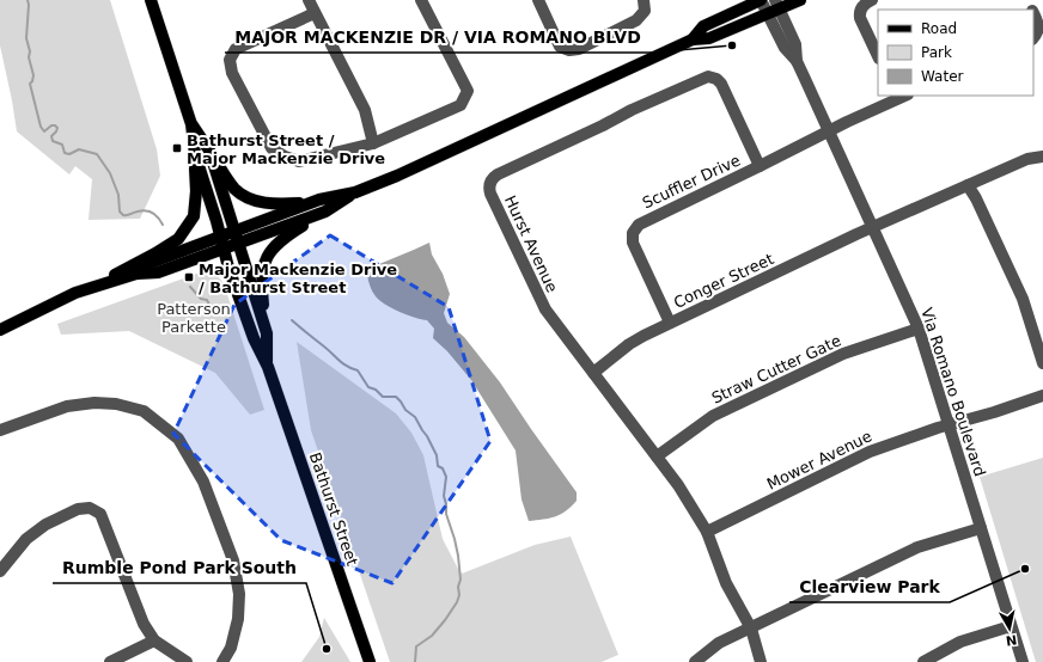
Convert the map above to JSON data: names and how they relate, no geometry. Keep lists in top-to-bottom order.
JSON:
{
  "streets": {
    "main road": ["Bathurst Street"],
    "street": [
      "Scuffler Drive",
      "Hurst Avenue",
      "Conger Street",
      "Straw Cutter Gate",
      "Via Romano Boulevard",
      "Mower Avenue"
    ]
  },
  "crossings": [
    ["Scuffler Drive", "Hurst Avenue"],
    ["Scuffler Drive", "Conger Street"],
    ["Scuffler Drive", "Via Romano Boulevard"],
    ["Hurst Avenue", "Conger Street"],
    ["Hurst Avenue", "Straw Cutter Gate"],
    ["Hurst Avenue", "Mower Avenue"],
    ["Conger Street", "Via Romano Boulevard"],
    ["Straw Cutter Gate", "Via Romano Boulevard"],
    ["Via Romano Boulevard", "Mower Avenue"]
  ],
  "parks": ["Patterson Parkette"],
  "places": {
    "other": ["MAJOR MACKENZIE DR / VIA ROMANO BLVD", "Clearview Park", "Rumble Pond Park South"],
    "transit": ["Bathurst Street / Major Mackenzie Drive", "Major Mackenzie Drive / Bathurst Street"]
  },
  "legend": ["Road", "Park", "Water"],
  "north": "bottom"
}
